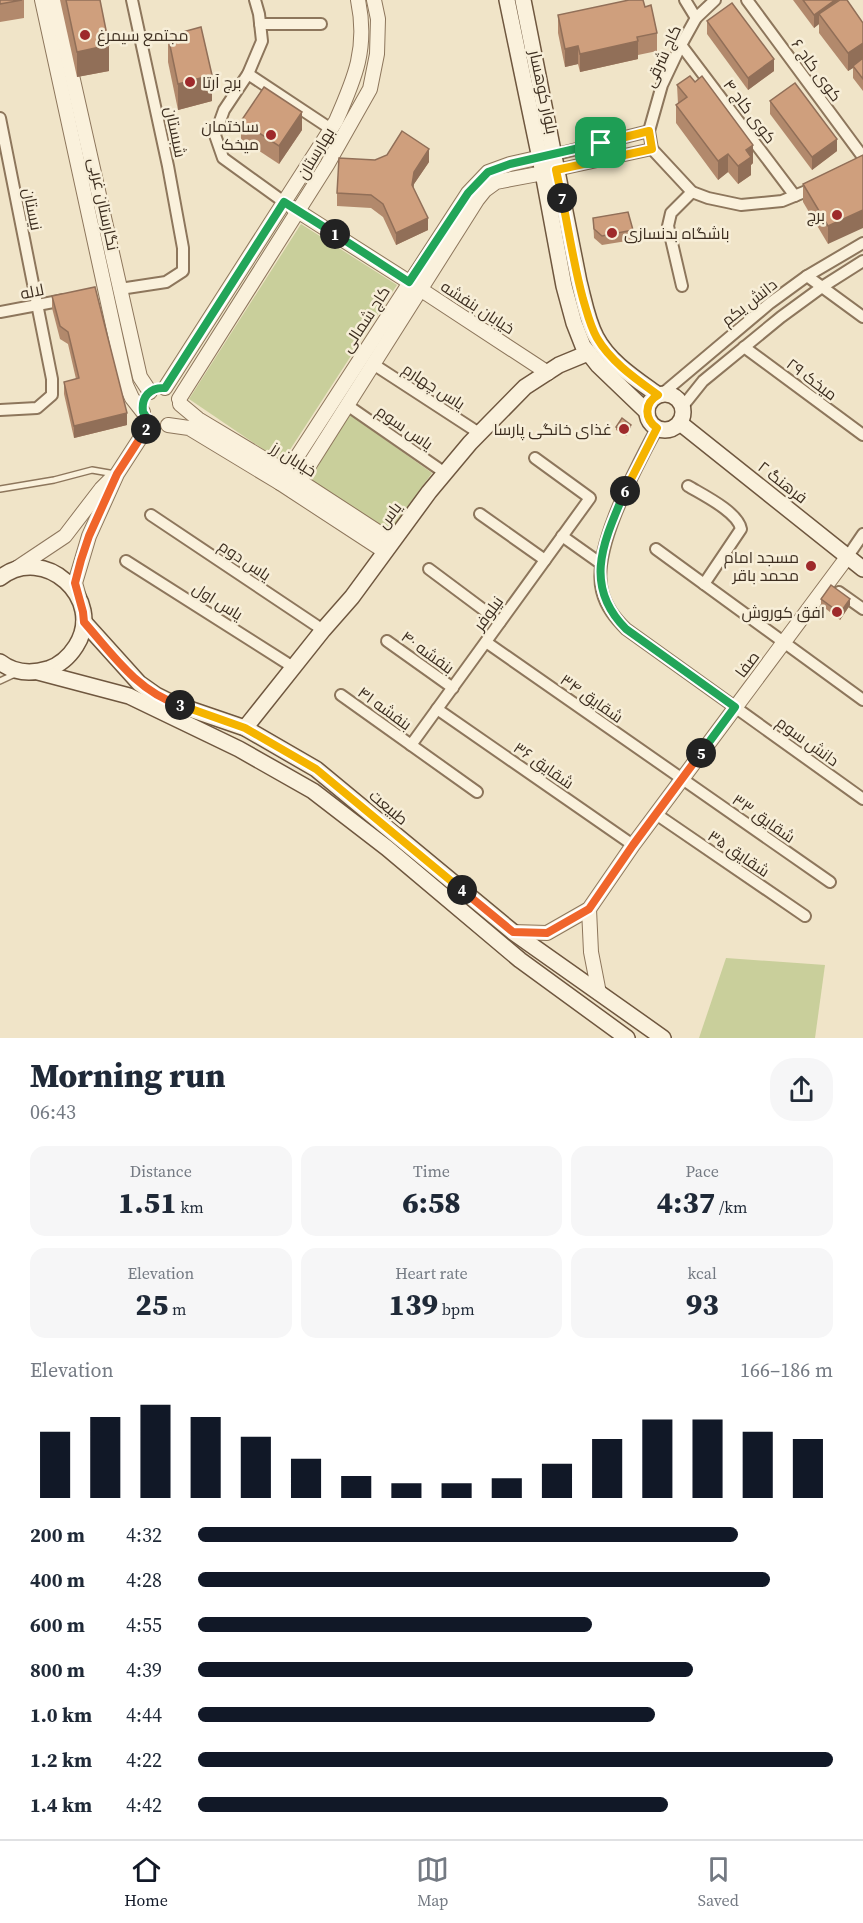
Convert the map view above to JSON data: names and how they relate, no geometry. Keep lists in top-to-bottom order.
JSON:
{
  "streets": {
    "main road": [
      "بلوار کوهسار",
      "فرهنگ ۲",
      "یاس",
      "طبیعت"
    ],
    "street": [
      "کاج شرقی",
      "کوی کاج ۶",
      "کوی کاج ۴",
      "شبستان",
      "بهارستان",
      "نگارستان غربی",
      "نیستان",
      "لاله",
      "دانش یکم",
      "خیابان بنفشه",
      "کاج شمالی",
      "میخک ۲۹",
      "یاس چهارم",
      "یاس سوم",
      "خیابان رز",
      "یاس دوم",
      "یاس اول",
      "نیلوفر",
      "بنفشه ۴۰",
      "صفا",
      "شقایق ۳۴",
      "بنفشه ۴۱",
      "دانش سوم",
      "شقایق ۳۶",
      "شقایق ۳۳",
      "شقایق ۳۵"
    ]
  },
  "crossings": [
    ["کاج شرقی", "کوی کاج ۴"],
    ["بلوار کوهسار", "دانش یکم"],
    ["بلوار کوهسار", "کاج شمالی"],
    ["بلوار کوهسار", "فرهنگ ۲"],
    ["بلوار کوهسار", "یاس"],
    ["شبستان", "نگارستان غربی"],
    ["بهارستان", "نگارستان غربی"],
    ["بهارستان", "خیابان بنفشه"],
    ["بهارستان", "خیابان رز"],
    ["نگارستان غربی", "خیابان رز"],
    ["نیستان", "لاله"],
    ["دانش یکم", "میخک ۲۹"],
    ["دانش یکم", "فرهنگ ۲"],
    ["خیابان بنفشه", "کاج شمالی"],
    ["خیابان بنفشه", "یاس"],
    ["کاج شمالی", "یاس چهارم"],
    ["کاج شمالی", "یاس سوم"],
    ["کاج شمالی", "خیابان رز"],
    ["یاس چهارم", "یاس"],
    ["یاس سوم", "یاس"],
    ["خیابان رز", "یاس"],
    ["فرهنگ ۲", "صفا"],
    ["یاس", "یاس دوم"],
    ["یاس", "یاس اول"],
    ["یاس", "طبیعت"],
    ["نیلوفر", "بنفشه ۴۰"],
    ["نیلوفر", "شقایق ۳۴"],
    ["نیلوفر", "بنفشه ۴۱"],
    ["نیلوفر", "شقایق ۳۶"],
    ["صفا", "شقایق ۳۴"],
    ["صفا", "دانش سوم"],
    ["صفا", "شقایق ۳۶"],
    ["صفا", "شقایق ۳۳"],
    ["صفا", "شقایق ۳۵"],
    ["شقایق ۳۴", "شقایق ۳۳"]
  ],
  "places": [
    "مجتمع سیمرغ",
    "برج آرتا",
    "ساختمان میخک",
    "برج",
    "باشگاه بدنسازی",
    "غذای خانگی پارسا",
    "مسجد امام محمد باقر",
    "افق کوروش"
  ],
  "page": {
    "pins": [
      "7",
      "1",
      "2",
      "6",
      "3",
      "5",
      "4"
    ],
    "heading": ["Morning run", "06:43"],
    "stats": [
      ["Distance", "1.51 km"],
      ["Time", "6:58"],
      ["Pace", "4:37 /km"],
      ["Elevation", "25 m"],
      ["Heart rate", "139 bpm"],
      ["kcal", "93"]
    ],
    "chart": ["Elevation", "166–186 m"],
    "list": [
      {
        "name": "200 m",
        "note": "4:32"
      },
      {
        "name": "400 m",
        "note": "4:28"
      },
      {
        "name": "600 m",
        "note": "4:55"
      },
      {
        "name": "800 m",
        "note": "4:39"
      },
      {
        "name": "1.0 km",
        "note": "4:44"
      },
      {
        "name": "1.2 km",
        "note": "4:22"
      },
      {
        "name": "1.4 km",
        "note": "4:42"
      }
    ],
    "tabs": ["Home", "Map", "Saved"]
  }
}
